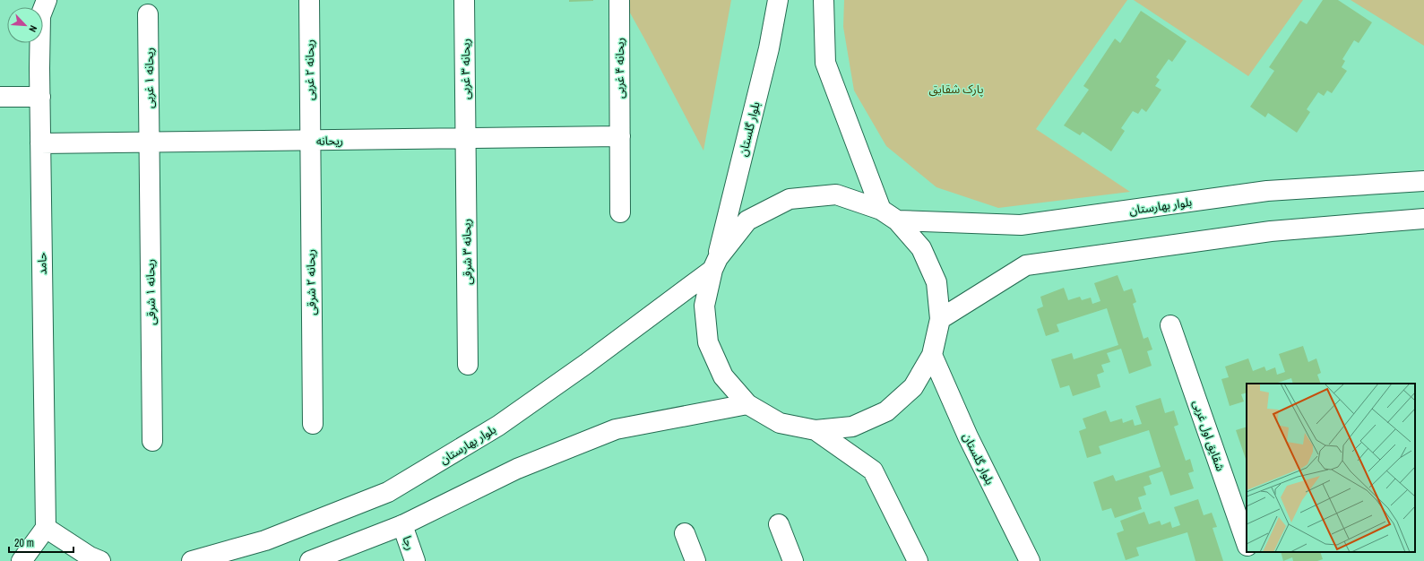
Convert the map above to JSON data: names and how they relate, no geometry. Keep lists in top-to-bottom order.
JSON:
{
  "streets": {
    "main road": [
      "ریحانه ۴ غربی",
      "ریحانه ۳ غربی",
      "ریحانه ۲ غربی",
      "ریحانه ۱ غربی",
      "بلوار گلستان",
      "ریحانه",
      "بلوار بهارستان",
      "ریحانه ۳ شرقی",
      "حامد",
      "ریحانه ۲ شرقی",
      "ریحانه ۱ شرقی",
      "شقایق اول غربی",
      "رجا"
    ]
  },
  "crossings": [
    ["ریحانه ۴ غربی", "ریحانه"],
    ["ریحانه ۳ غربی", "ریحانه"],
    ["ریحانه ۳ غربی", "ریحانه ۳ شرقی"],
    ["ریحانه ۲ غربی", "ریحانه"],
    ["ریحانه ۲ غربی", "ریحانه ۲ شرقی"],
    ["ریحانه ۱ غربی", "ریحانه"],
    ["ریحانه ۱ غربی", "ریحانه ۱ شرقی"],
    ["بلوار گلستان", "بلوار بهارستان"],
    ["ریحانه", "ریحانه ۳ شرقی"],
    ["ریحانه", "حامد"],
    ["ریحانه", "ریحانه ۲ شرقی"],
    ["ریحانه", "ریحانه ۱ شرقی"]
  ],
  "parks": ["پارک شقایق"],
  "scale_bar": "20 m",
  "north": "bottom right"
}
